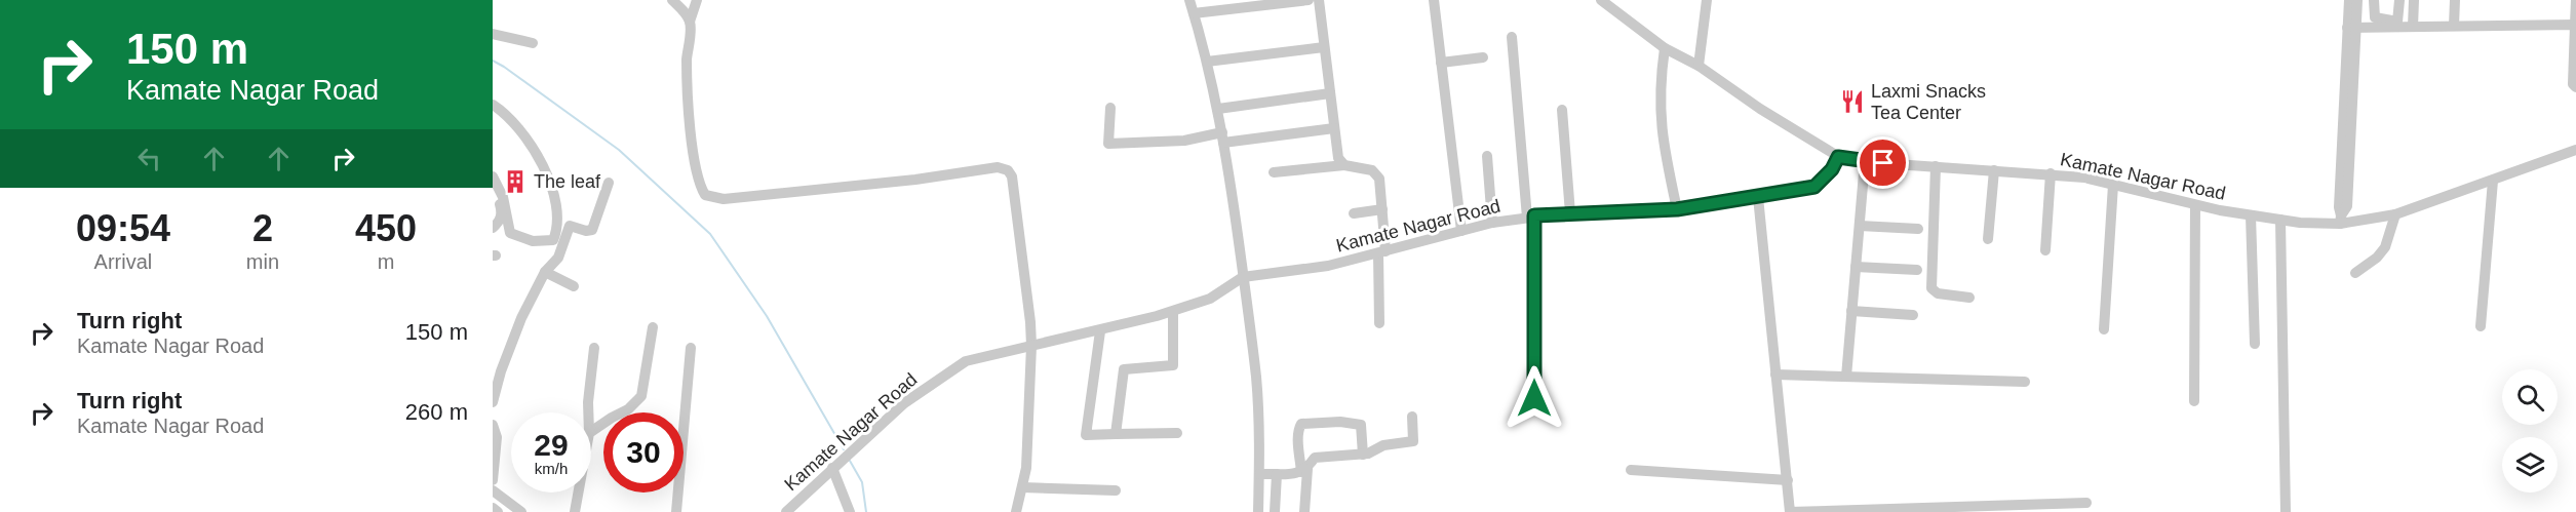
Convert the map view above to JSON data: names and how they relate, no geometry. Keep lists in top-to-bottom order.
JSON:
{
  "streets": {
    "street": ["Kamate Nagar Road"]
  },
  "places": {
    "restaurant": ["Laxmi Snacks Tea Center"],
    "building": ["The leaf"]
  },
  "page": {
    "turn": ["150 m", "Kamate Nagar Road"],
    "eta": [
      "09:54",
      "Arrival",
      "2",
      "min",
      "450",
      "m"
    ],
    "list": [
      {
        "name": "Turn right",
        "note": "Kamate Nagar Road",
        "value": "150 m"
      },
      {
        "name": "Turn right",
        "note": "Kamate Nagar Road",
        "value": "260 m"
      }
    ],
    "speed": "29 km/h",
    "limit": "30"
  }
}
